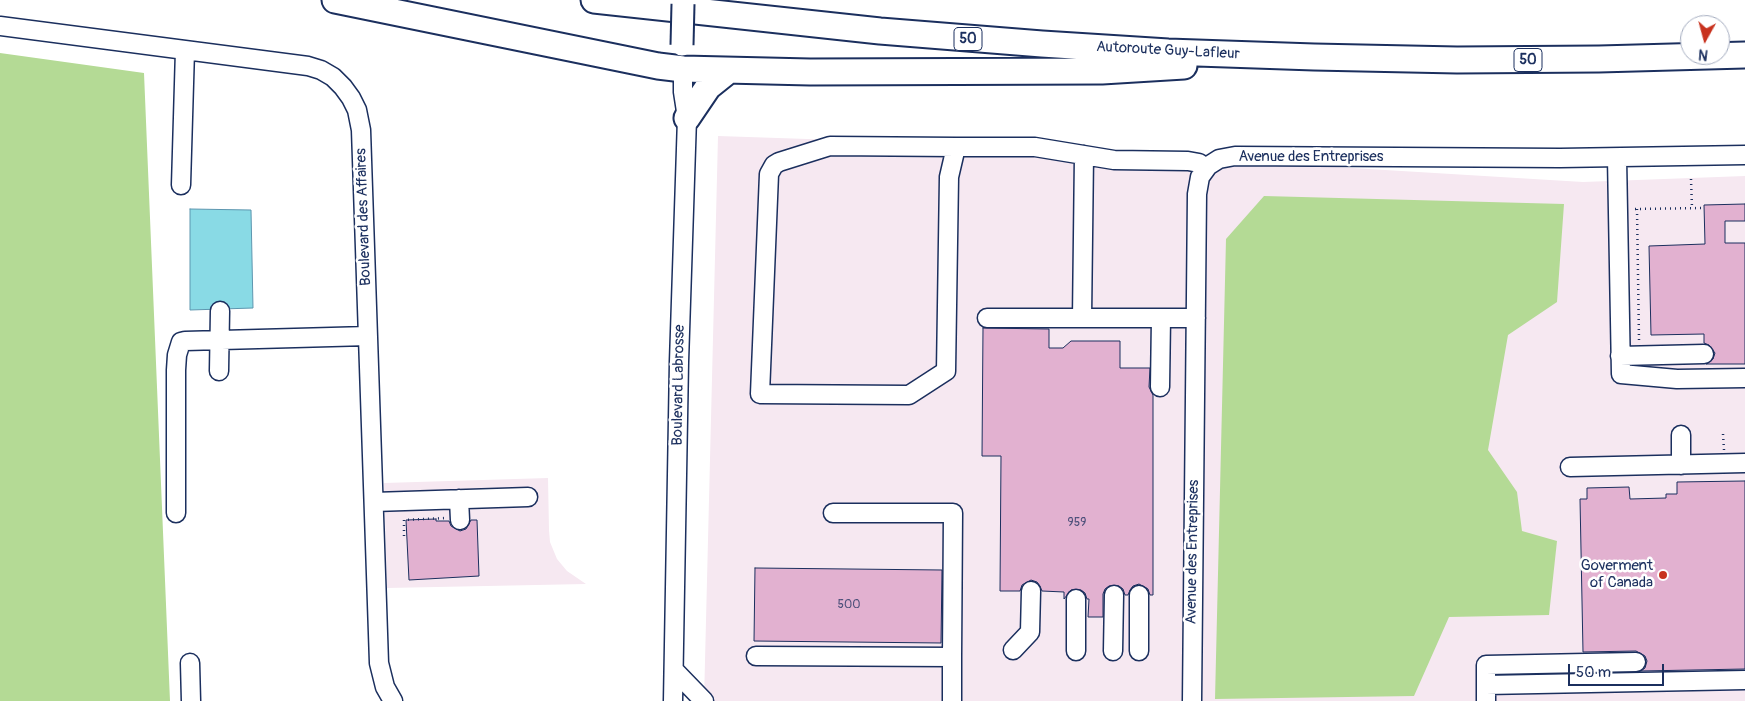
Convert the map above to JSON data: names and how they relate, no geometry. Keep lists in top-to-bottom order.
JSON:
{
  "streets": {
    "highway": ["50", "Autoroute Guy-Lafleur"],
    "street": ["Avenue des Entreprises", "Boulevard des Affaires", "Boulevard Labrosse"]
  },
  "places": ["Goverment of Canada"],
  "house_numbers": ["959", "500"],
  "scale_bar": "50 m",
  "north": "bottom"
}
